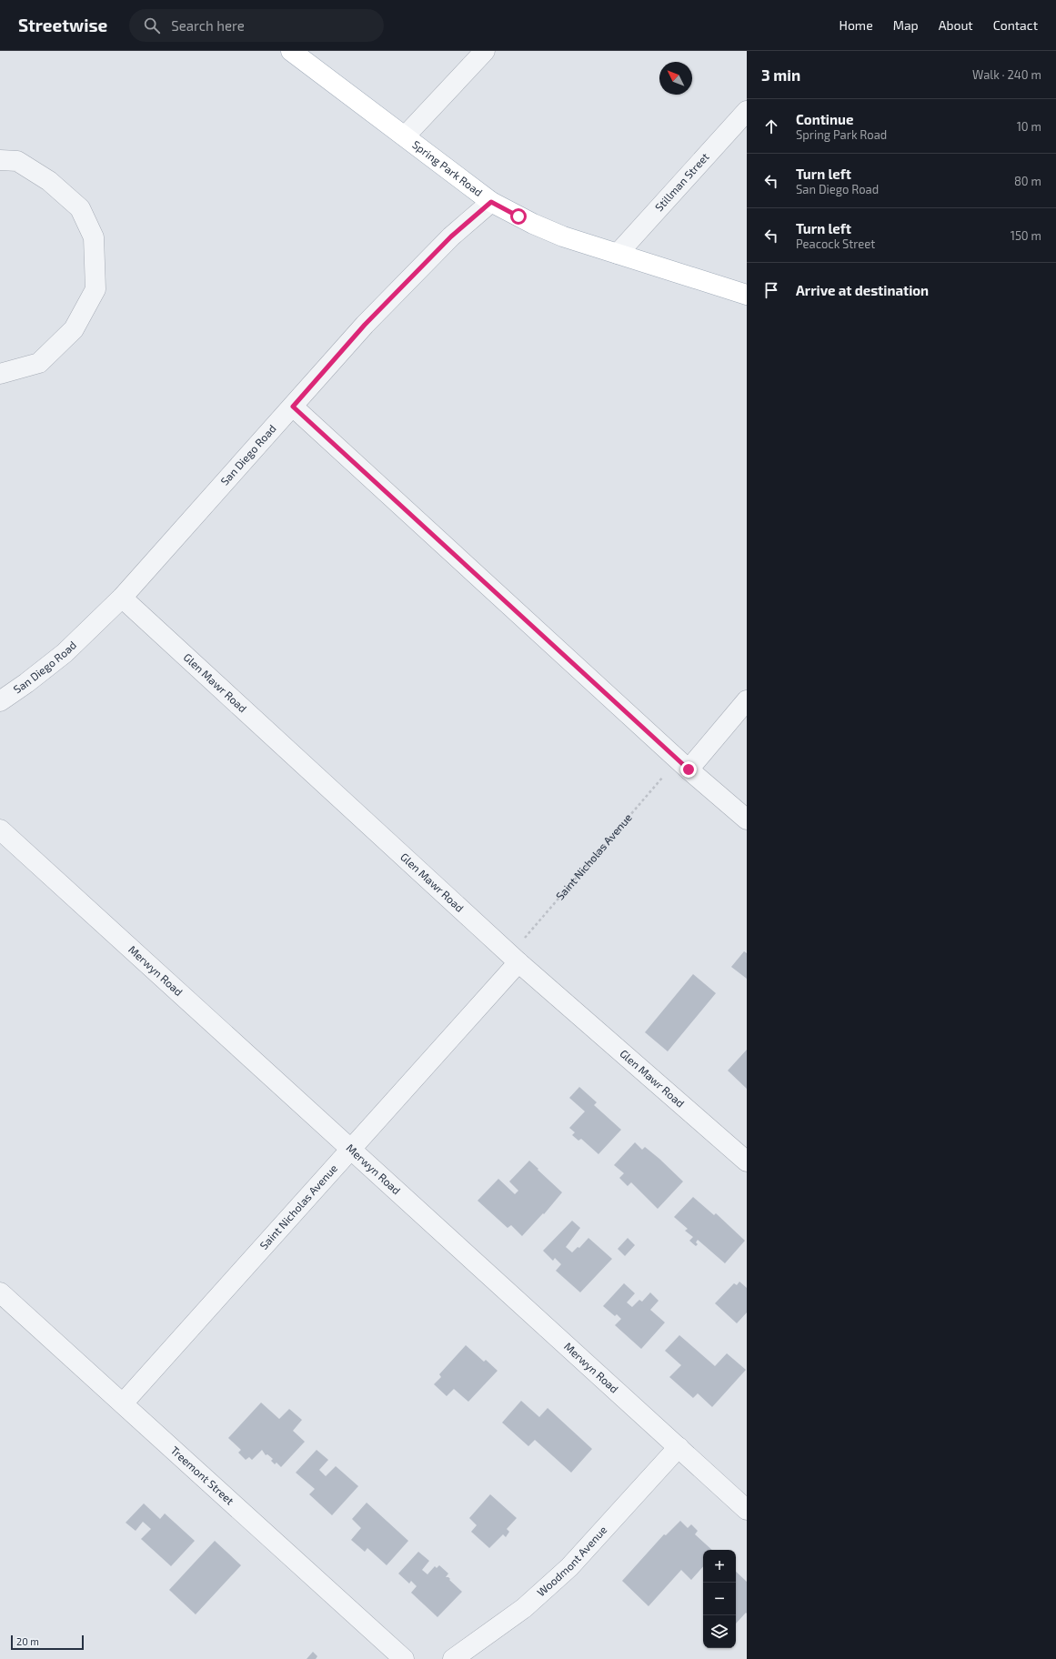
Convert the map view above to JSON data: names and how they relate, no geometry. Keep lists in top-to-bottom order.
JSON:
{
  "streets": {
    "main road": ["Spring Park Road"],
    "street": [
      "Stillman Street",
      "San Diego Road",
      "Glen Mawr Road",
      "Saint Nicholas Avenue",
      "Merwyn Road",
      "Treemont Street",
      "Woodmont Avenue"
    ]
  },
  "crossings": [
    ["Spring Park Road", "Stillman Street"],
    ["Spring Park Road", "San Diego Road"],
    ["San Diego Road", "Glen Mawr Road"],
    ["Glen Mawr Road", "Saint Nicholas Avenue"],
    ["Saint Nicholas Avenue", "Merwyn Road"],
    ["Saint Nicholas Avenue", "Treemont Street"],
    ["Merwyn Road", "Woodmont Avenue"]
  ],
  "scale_bar": "20 m",
  "north": "top left",
  "page": {
    "header": "Streetwise",
    "search": "Search here",
    "nav": [
      "Home",
      "Map",
      "About",
      "Contact"
    ],
    "heading": ["3 min", "Walk · 240 m"],
    "list": [
      ["Continue", "Spring Park Road", "10 m"],
      ["Turn left", "San Diego Road", "80 m"],
      ["Turn left", "Peacock Street", "150 m"],
      "Arrive at destination"
    ],
    "map_buttons": ["+", "−"],
    "scale": "20 m"
  }
}
